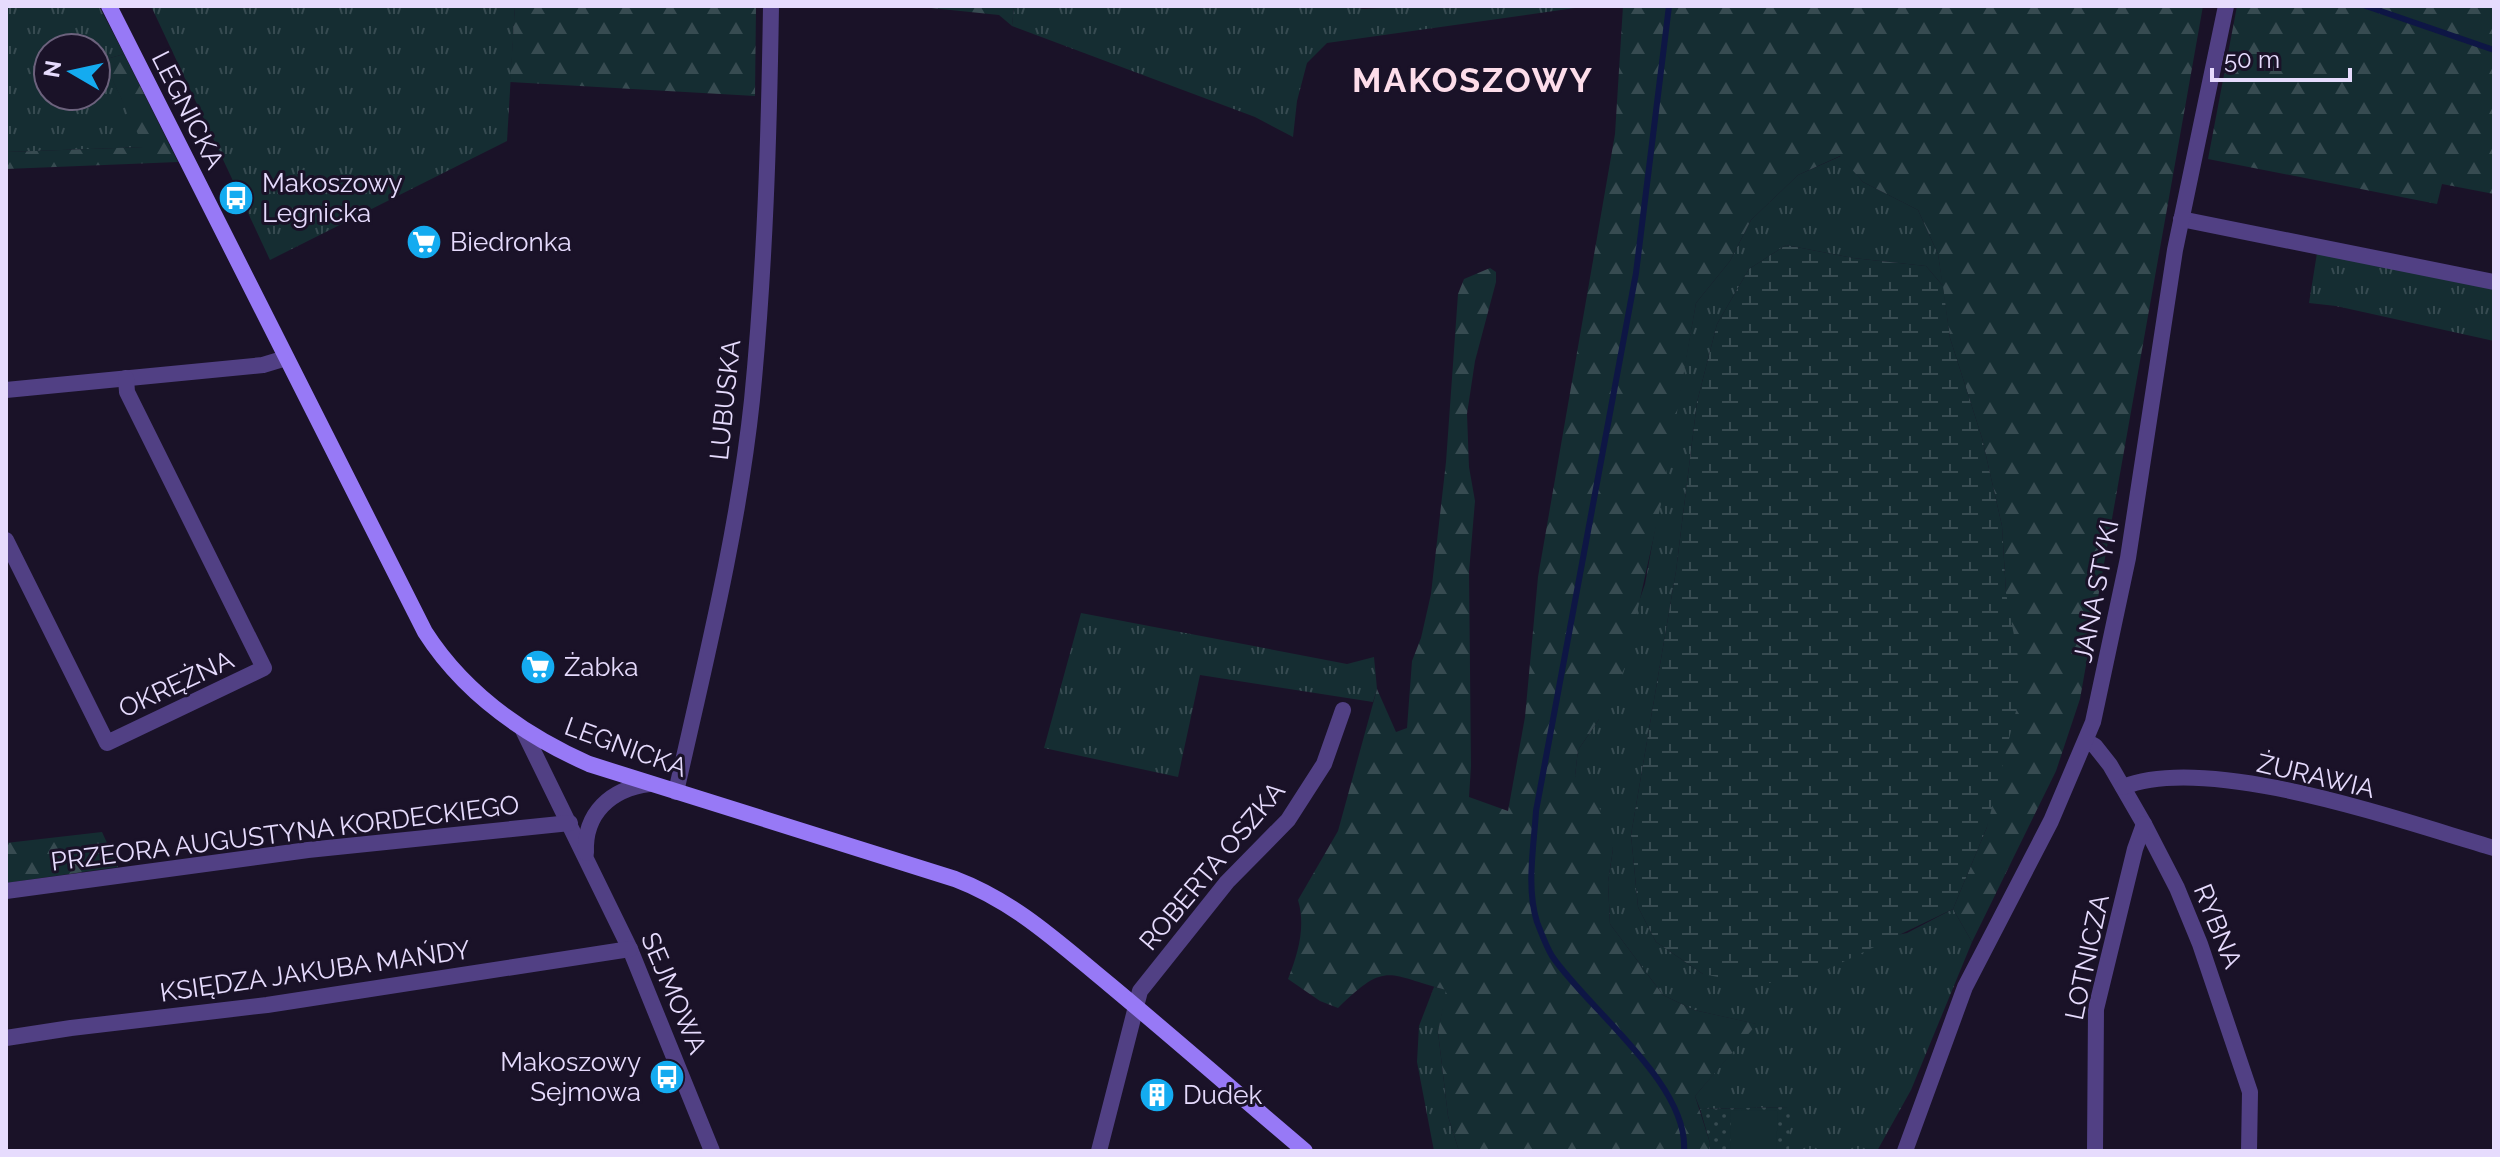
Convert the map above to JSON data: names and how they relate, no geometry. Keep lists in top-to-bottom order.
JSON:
{
  "streets": {
    "main road": ["LEGNICKA"],
    "street": [
      "LUBUSKA",
      "JANA STYKI",
      "OKRĘŻNA",
      "ŻURAWIA",
      "PRZEORA AUGUSTYNA KORDECKIEGO",
      "ROBERTA OSZKA",
      "RYBNA",
      "LOTNICZA",
      "KSIĘDZA JAKUBA MAŃDY",
      "SEJMOWA"
    ]
  },
  "crossings": [
    ["LEGNICKA", "LUBUSKA"],
    ["LEGNICKA", "ROBERTA OSZKA"],
    ["LEGNICKA", "SEJMOWA"],
    ["JANA STYKI", "RYBNA"],
    ["ŻURAWIA", "RYBNA"],
    ["PRZEORA AUGUSTYNA KORDECKIEGO", "SEJMOWA"],
    ["RYBNA", "LOTNICZA"],
    ["KSIĘDZA JAKUBA MAŃDY", "SEJMOWA"]
  ],
  "districts": ["MAKOSZOWY"],
  "places": {
    "bus stop": ["Makoszowy Legnicka", "Makoszowy Sejmowa"],
    "supermarket": ["Biedronka", "Żabka"],
    "building": ["Dudek"]
  },
  "scale_bar": "50 m",
  "north": "left"
}
